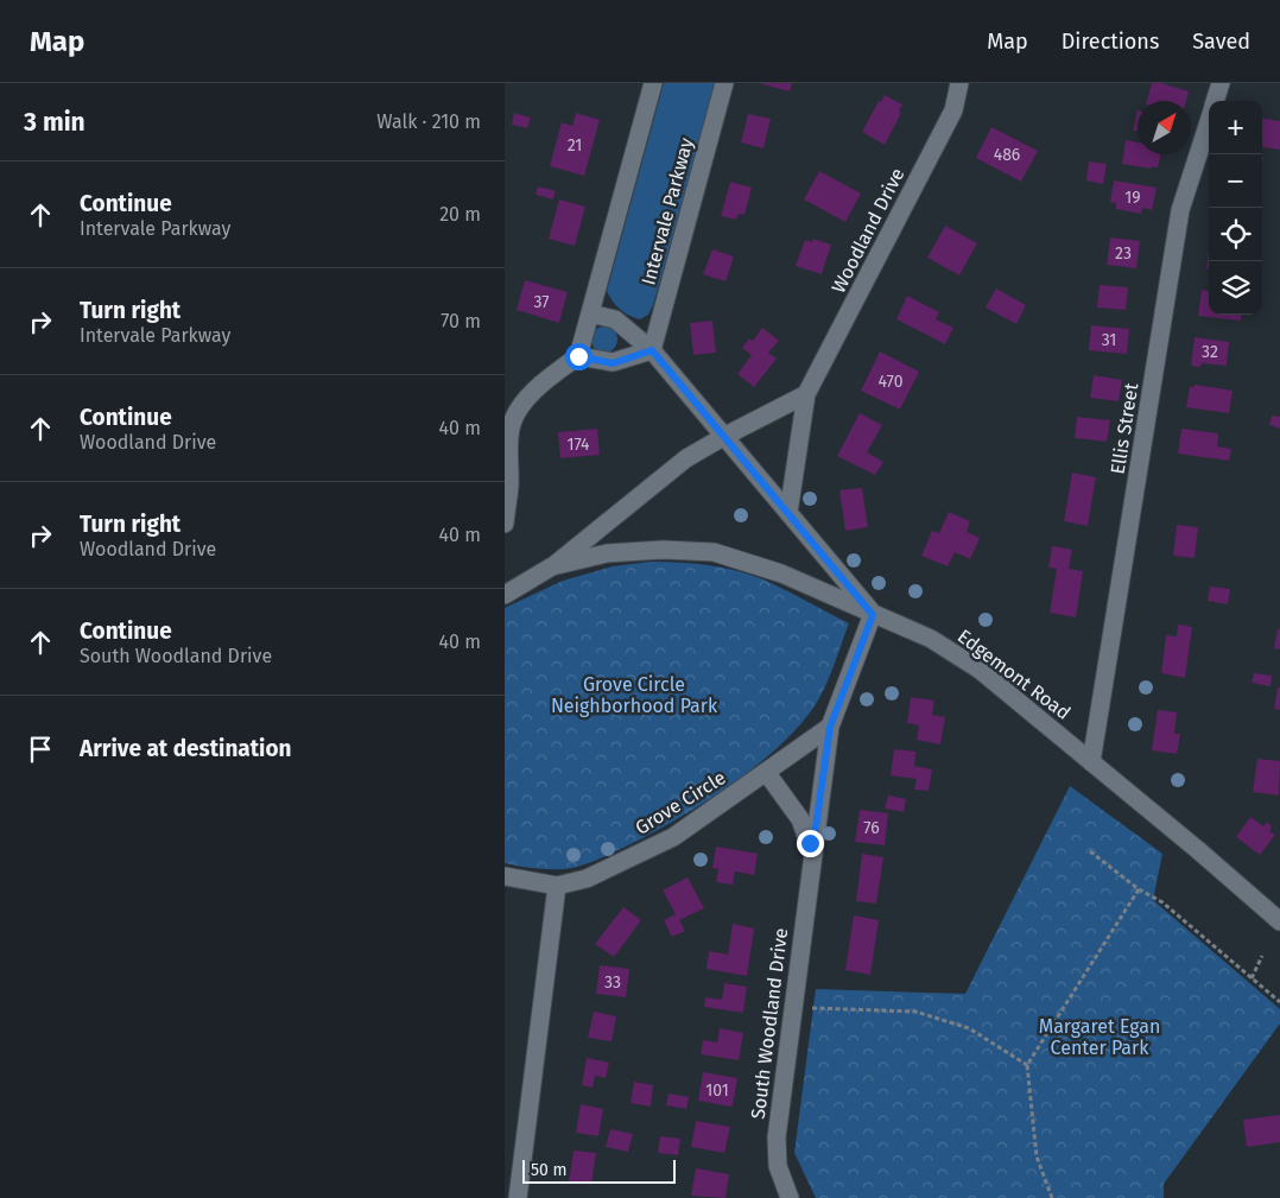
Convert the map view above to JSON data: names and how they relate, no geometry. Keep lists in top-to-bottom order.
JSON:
{
  "streets": {
    "street": [
      "Intervale Parkway",
      "Woodland Drive",
      "Ellis Street",
      "Edgemont Road",
      "Grove Circle",
      "South Woodland Drive"
    ]
  },
  "crossings": [
    ["Ellis Street", "Edgemont Road"],
    ["Grove Circle", "South Woodland Drive"]
  ],
  "parks": ["Grove Circle Neighborhood Park", "Margaret Egan Center Park"],
  "house_numbers": [
    "21",
    "486",
    "19",
    "23",
    "37",
    "31",
    "32",
    "470",
    "174",
    "76",
    "33",
    "101"
  ],
  "scale_bar": "50 m",
  "north": "top right",
  "page": {
    "header": "Map",
    "nav": ["Map", "Directions", "Saved"],
    "heading": ["3 min", "Walk · 210 m"],
    "map_buttons": ["+", "−"],
    "list": [
      ["Continue", "Intervale Parkway", "20 m"],
      ["Turn right", "Intervale Parkway", "70 m"],
      ["Continue", "Woodland Drive", "40 m"],
      ["Turn right", "Woodland Drive", "40 m"],
      ["Continue", "South Woodland Drive", "40 m"],
      "Arrive at destination"
    ],
    "scale": "50 m"
  }
}
